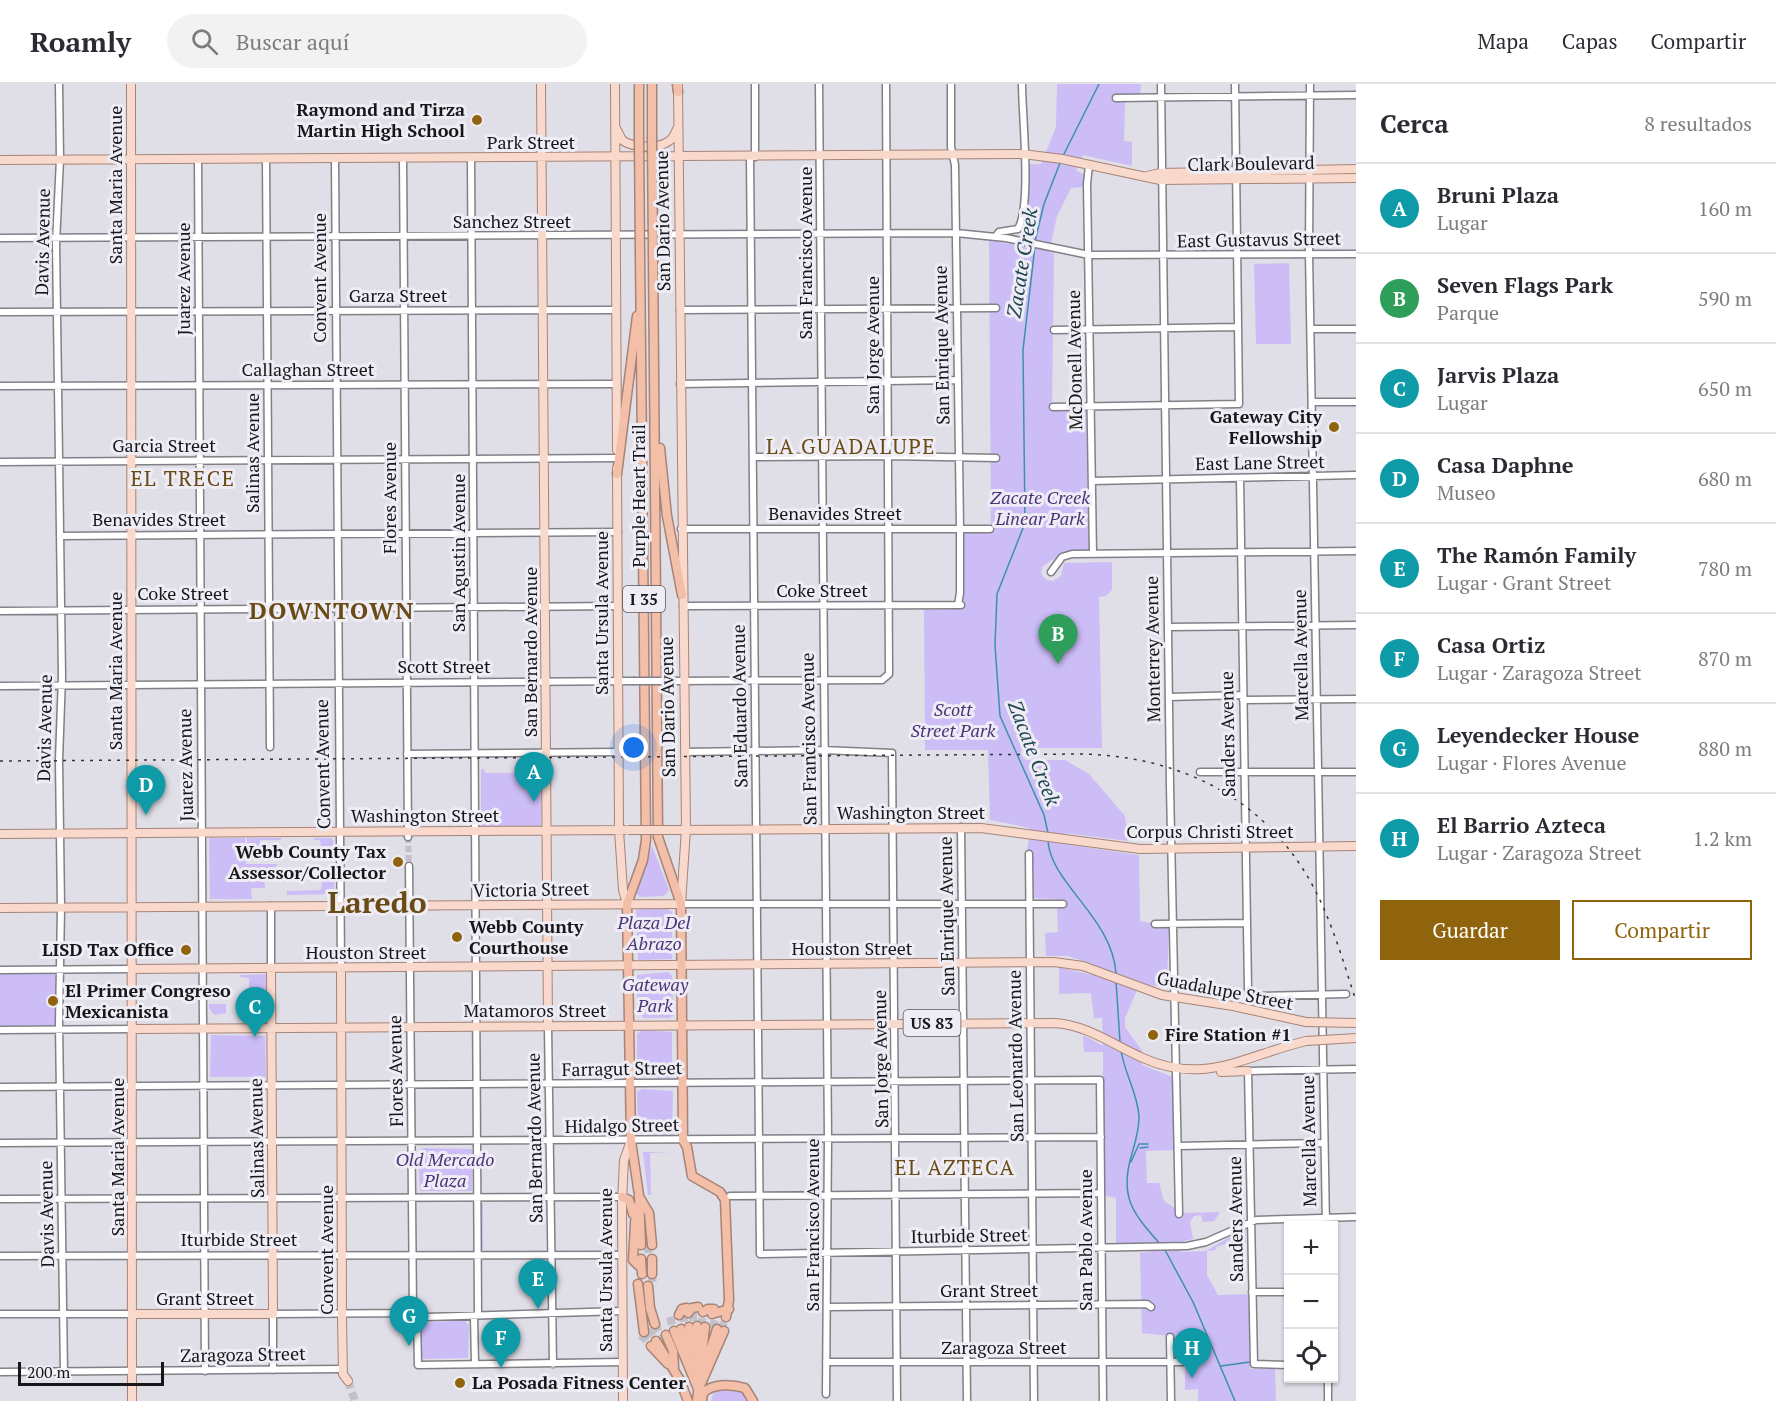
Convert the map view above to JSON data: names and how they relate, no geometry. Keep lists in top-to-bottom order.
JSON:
{
  "streets": {
    "highway": [
      "San Dario Avenue",
      "Purple Heart Trail",
      "I 35",
      "Santa Ursula Avenue"
    ],
    "main road": [
      "Park Street",
      "Clark Boulevard",
      "Santa Maria Avenue",
      "Convent Avenue",
      "Salinas Avenue",
      "San Bernardo Avenue",
      "Washington Street",
      "Corpus Christi Street",
      "Victoria Street",
      "Houston Street",
      "Guadalupe Street",
      "Matamoros Street",
      "US 83",
      "Grant Street"
    ],
    "street": [
      "Sanchez Street",
      "East Gustavus Street",
      "Davis Avenue",
      "San Francisco Avenue",
      "Juarez Avenue",
      "Garza Street",
      "San Jorge Avenue",
      "San Enrique Avenue",
      "McDonell Avenue",
      "Callaghan Street",
      "Garcia Street",
      "East Lane Street",
      "Flores Avenue",
      "Benavides Street",
      "San Agustin Avenue",
      "Coke Street",
      "Monterrey Avenue",
      "Marcella Avenue",
      "Scott Street",
      "San Eduardo Avenue",
      "Sanders Avenue",
      "San Leonardo Avenue",
      "Farragut Street",
      "Hidalgo Street",
      "Iturbide Street",
      "San Pablo Avenue",
      "Zaragoza Street"
    ]
  },
  "crossings": [
    ["Park Street", "Clark Boulevard"],
    ["Park Street", "Santa Maria Avenue"],
    ["Park Street", "San Dario Avenue"],
    ["Park Street", "Davis Avenue"],
    ["Park Street", "San Francisco Avenue"],
    ["Park Street", "Convent Avenue"],
    ["Park Street", "Juarez Avenue"],
    ["Park Street", "San Jorge Avenue"],
    ["Park Street", "San Enrique Avenue"],
    ["Park Street", "Salinas Avenue"],
    ["Park Street", "Flores Avenue"],
    ["Park Street", "San Agustin Avenue"],
    ["Park Street", "Santa Ursula Avenue"],
    ["Park Street", "San Bernardo Avenue"],
    ["Park Street", "San Eduardo Avenue"],
    ["Clark Boulevard", "McDonell Avenue"],
    ["Clark Boulevard", "Monterrey Avenue"],
    ["Clark Boulevard", "Marcella Avenue"],
    ["Santa Maria Avenue", "Sanchez Street"],
    ["Santa Maria Avenue", "Garza Street"],
    ["Santa Maria Avenue", "Callaghan Street"],
    ["Santa Maria Avenue", "Garcia Street"],
    ["Santa Maria Avenue", "Benavides Street"],
    ["Santa Maria Avenue", "Coke Street"],
    ["Santa Maria Avenue", "Scott Street"],
    ["Santa Maria Avenue", "Washington Street"],
    ["Santa Maria Avenue", "Victoria Street"],
    ["Santa Maria Avenue", "Houston Street"],
    ["Santa Maria Avenue", "Matamoros Street"],
    ["Santa Maria Avenue", "Farragut Street"],
    ["Santa Maria Avenue", "Hidalgo Street"],
    ["Santa Maria Avenue", "Iturbide Street"],
    ["Santa Maria Avenue", "Grant Street"],
    ["Santa Maria Avenue", "Zaragoza Street"],
    ["San Dario Avenue", "Sanchez Street"],
    ["San Dario Avenue", "Purple Heart Trail"],
    ["San Dario Avenue", "Benavides Street"],
    ["San Dario Avenue", "Coke Street"],
    ["San Dario Avenue", "Scott Street"],
    ["San Dario Avenue", "Washington Street"],
    ["San Dario Avenue", "Victoria Street"],
    ["San Dario Avenue", "Houston Street"],
    ["San Dario Avenue", "Matamoros Street"],
    ["San Dario Avenue", "Farragut Street"],
    ["San Dario Avenue", "Hidalgo Street"],
    ["Sanchez Street", "East Gustavus Street"],
    ["Sanchez Street", "Davis Avenue"],
    ["Sanchez Street", "San Francisco Avenue"],
    ["Sanchez Street", "Convent Avenue"],
    ["Sanchez Street", "Juarez Avenue"],
    ["Sanchez Street", "San Jorge Avenue"],
    ["Sanchez Street", "San Enrique Avenue"],
    ["Sanchez Street", "McDonell Avenue"],
    ["Sanchez Street", "Salinas Avenue"],
    ["Sanchez Street", "Flores Avenue"],
    ["Sanchez Street", "San Agustin Avenue"],
    ["Sanchez Street", "Santa Ursula Avenue"],
    ["Sanchez Street", "San Bernardo Avenue"],
    ["Sanchez Street", "San Eduardo Avenue"],
    ["East Gustavus Street", "McDonell Avenue"],
    ["East Gustavus Street", "Monterrey Avenue"],
    ["East Gustavus Street", "Marcella Avenue"],
    ["Davis Avenue", "Garza Street"],
    ["Davis Avenue", "Callaghan Street"],
    ["Davis Avenue", "Garcia Street"],
    ["Davis Avenue", "Benavides Street"],
    ["Davis Avenue", "Coke Street"],
    ["Davis Avenue", "Scott Street"],
    ["Davis Avenue", "Washington Street"],
    ["Davis Avenue", "Victoria Street"],
    ["Davis Avenue", "Houston Street"],
    ["Davis Avenue", "Matamoros Street"],
    ["Davis Avenue", "Farragut Street"],
    ["Davis Avenue", "Hidalgo Street"],
    ["Davis Avenue", "Iturbide Street"],
    ["Davis Avenue", "Grant Street"],
    ["Davis Avenue", "Zaragoza Street"],
    ["San Francisco Avenue", "San Jorge Avenue"],
    ["San Francisco Avenue", "Benavides Street"],
    ["San Francisco Avenue", "Coke Street"],
    ["San Francisco Avenue", "Scott Street"],
    ["San Francisco Avenue", "Washington Street"],
    ["San Francisco Avenue", "Victoria Street"],
    ["San Francisco Avenue", "Houston Street"],
    ["San Francisco Avenue", "Matamoros Street"],
    ["San Francisco Avenue", "Farragut Street"],
    ["San Francisco Avenue", "Hidalgo Street"],
    ["San Francisco Avenue", "Iturbide Street"],
    ["San Francisco Avenue", "Grant Street"],
    ["San Francisco Avenue", "Zaragoza Street"],
    ["Convent Avenue", "Garza Street"],
    ["Convent Avenue", "Callaghan Street"],
    ["Convent Avenue", "Garcia Street"],
    ["Convent Avenue", "Benavides Street"],
    ["Convent Avenue", "Coke Street"],
    ["Convent Avenue", "Scott Street"],
    ["Convent Avenue", "Washington Street"],
    ["Convent Avenue", "Victoria Street"],
    ["Convent Avenue", "Houston Street"],
    ["Convent Avenue", "Matamoros Street"],
    ["Convent Avenue", "Farragut Street"],
    ["Convent Avenue", "Hidalgo Street"],
    ["Convent Avenue", "Iturbide Street"],
    ["Convent Avenue", "Grant Street"],
    ["Convent Avenue", "Zaragoza Street"],
    ["Juarez Avenue", "Garza Street"],
    ["Juarez Avenue", "Callaghan Street"],
    ["Juarez Avenue", "Garcia Street"],
    ["Juarez Avenue", "Benavides Street"],
    ["Juarez Avenue", "Coke Street"],
    ["Juarez Avenue", "Scott Street"],
    ["Juarez Avenue", "Washington Street"],
    ["Juarez Avenue", "Victoria Street"],
    ["Juarez Avenue", "Houston Street"],
    ["Juarez Avenue", "Matamoros Street"],
    ["Juarez Avenue", "Farragut Street"],
    ["Juarez Avenue", "Hidalgo Street"],
    ["Juarez Avenue", "Iturbide Street"],
    ["Juarez Avenue", "Grant Street"],
    ["Juarez Avenue", "Zaragoza Street"],
    ["Garza Street", "Salinas Avenue"],
    ["Garza Street", "Flores Avenue"],
    ["Garza Street", "San Agustin Avenue"],
    ["Garza Street", "Santa Ursula Avenue"],
    ["Garza Street", "San Bernardo Avenue"],
    ["San Jorge Avenue", "Benavides Street"],
    ["San Jorge Avenue", "Coke Street"],
    ["San Jorge Avenue", "Scott Street"],
    ["San Jorge Avenue", "Washington Street"],
    ["San Jorge Avenue", "Victoria Street"],
    ["San Jorge Avenue", "Houston Street"],
    ["San Jorge Avenue", "Matamoros Street"],
    ["San Jorge Avenue", "Farragut Street"],
    ["San Jorge Avenue", "Hidalgo Street"],
    ["San Jorge Avenue", "Iturbide Street"],
    ["San Jorge Avenue", "Grant Street"],
    ["San Jorge Avenue", "Zaragoza Street"],
    ["San Enrique Avenue", "Benavides Street"],
    ["San Enrique Avenue", "Coke Street"],
    ["San Enrique Avenue", "Washington Street"],
    ["San Enrique Avenue", "Victoria Street"],
    ["San Enrique Avenue", "Houston Street"],
    ["San Enrique Avenue", "Matamoros Street"],
    ["San Enrique Avenue", "Farragut Street"],
    ["San Enrique Avenue", "Hidalgo Street"],
    ["San Enrique Avenue", "Iturbide Street"],
    ["San Enrique Avenue", "Grant Street"],
    ["San Enrique Avenue", "Zaragoza Street"],
    ["McDonell Avenue", "East Lane Street"],
    ["Callaghan Street", "Salinas Avenue"],
    ["Callaghan Street", "Flores Avenue"],
    ["Callaghan Street", "San Agustin Avenue"],
    ["Callaghan Street", "Santa Ursula Avenue"],
    ["Callaghan Street", "San Bernardo Avenue"],
    ["Garcia Street", "Salinas Avenue"],
    ["Garcia Street", "Flores Avenue"],
    ["Garcia Street", "San Agustin Avenue"],
    ["Garcia Street", "Santa Ursula Avenue"],
    ["Garcia Street", "San Bernardo Avenue"],
    ["Salinas Avenue", "Benavides Street"],
    ["Salinas Avenue", "Coke Street"],
    ["Salinas Avenue", "Scott Street"],
    ["Salinas Avenue", "Victoria Street"],
    ["Salinas Avenue", "Houston Street"],
    ["Salinas Avenue", "Matamoros Street"],
    ["Salinas Avenue", "Farragut Street"],
    ["Salinas Avenue", "Hidalgo Street"],
    ["Salinas Avenue", "Iturbide Street"],
    ["Salinas Avenue", "Grant Street"],
    ["Salinas Avenue", "Zaragoza Street"],
    ["East Lane Street", "Monterrey Avenue"],
    ["East Lane Street", "Marcella Avenue"],
    ["East Lane Street", "Sanders Avenue"],
    ["Purple Heart Trail", "Santa Ursula Avenue"],
    ["Purple Heart Trail", "Victoria Street"],
    ["Flores Avenue", "Benavides Street"],
    ["Flores Avenue", "Coke Street"],
    ["Flores Avenue", "Scott Street"],
    ["Flores Avenue", "Washington Street"],
    ["Flores Avenue", "Victoria Street"],
    ["Flores Avenue", "Houston Street"],
    ["Flores Avenue", "Matamoros Street"],
    ["Flores Avenue", "Farragut Street"],
    ["Flores Avenue", "Hidalgo Street"],
    ["Flores Avenue", "Iturbide Street"],
    ["Flores Avenue", "Grant Street"],
    ["Benavides Street", "San Agustin Avenue"],
    ["Benavides Street", "Santa Ursula Avenue"],
    ["Benavides Street", "San Bernardo Avenue"],
    ["Benavides Street", "San Eduardo Avenue"],
    ["San Agustin Avenue", "Coke Street"],
    ["San Agustin Avenue", "Scott Street"],
    ["San Agustin Avenue", "Washington Street"],
    ["San Agustin Avenue", "Victoria Street"],
    ["San Agustin Avenue", "Houston Street"],
    ["San Agustin Avenue", "Matamoros Street"],
    ["San Agustin Avenue", "Farragut Street"],
    ["San Agustin Avenue", "Hidalgo Street"],
    ["San Agustin Avenue", "Iturbide Street"],
    ["San Agustin Avenue", "Grant Street"],
    ["Coke Street", "Santa Ursula Avenue"],
    ["Coke Street", "San Bernardo Avenue"],
    ["Coke Street", "San Eduardo Avenue"],
    ["Santa Ursula Avenue", "Scott Street"],
    ["Santa Ursula Avenue", "Washington Street"],
    ["Santa Ursula Avenue", "Victoria Street"],
    ["Santa Ursula Avenue", "Houston Street"],
    ["Santa Ursula Avenue", "Matamoros Street"],
    ["Santa Ursula Avenue", "Farragut Street"],
    ["Santa Ursula Avenue", "Hidalgo Street"],
    ["Santa Ursula Avenue", "Iturbide Street"],
    ["Santa Ursula Avenue", "Grant Street"],
    ["Monterrey Avenue", "Corpus Christi Street"],
    ["Monterrey Avenue", "Guadalupe Street"],
    ["Monterrey Avenue", "Matamoros Street"],
    ["Monterrey Avenue", "US 83"],
    ["San Bernardo Avenue", "Scott Street"],
    ["San Bernardo Avenue", "Washington Street"],
    ["San Bernardo Avenue", "Victoria Street"],
    ["San Bernardo Avenue", "Houston Street"],
    ["San Bernardo Avenue", "Matamoros Street"],
    ["San Bernardo Avenue", "Farragut Street"],
    ["San Bernardo Avenue", "Hidalgo Street"],
    ["San Bernardo Avenue", "Iturbide Street"],
    ["San Bernardo Avenue", "Grant Street"],
    ["Marcella Avenue", "Corpus Christi Street"],
    ["Marcella Avenue", "Guadalupe Street"],
    ["Scott Street", "San Eduardo Avenue"],
    ["San Eduardo Avenue", "Washington Street"],
    ["San Eduardo Avenue", "Victoria Street"],
    ["San Eduardo Avenue", "Houston Street"],
    ["San Eduardo Avenue", "Matamoros Street"],
    ["San Eduardo Avenue", "Farragut Street"],
    ["San Eduardo Avenue", "Hidalgo Street"],
    ["San Eduardo Avenue", "Iturbide Street"],
    ["Sanders Avenue", "Corpus Christi Street"],
    ["Sanders Avenue", "Guadalupe Street"],
    ["Sanders Avenue", "Iturbide Street"],
    ["Washington Street", "Corpus Christi Street"],
    ["Victoria Street", "San Leonardo Avenue"],
    ["Houston Street", "Guadalupe Street"],
    ["Houston Street", "San Leonardo Avenue"],
    ["Matamoros Street", "US 83"],
    ["Matamoros Street", "San Leonardo Avenue"],
    ["San Leonardo Avenue", "Farragut Street"],
    ["San Leonardo Avenue", "Hidalgo Street"],
    ["San Leonardo Avenue", "Iturbide Street"],
    ["San Leonardo Avenue", "Grant Street"],
    ["San Leonardo Avenue", "Zaragoza Street"],
    ["Farragut Street", "San Pablo Avenue"],
    ["Hidalgo Street", "San Pablo Avenue"],
    ["Iturbide Street", "San Pablo Avenue"],
    ["San Pablo Avenue", "Grant Street"],
    ["San Pablo Avenue", "Zaragoza Street"]
  ],
  "districts": [
    "LA GUADALUPE",
    "EL TRECE",
    "DOWNTOWN",
    "Laredo",
    "EL AZTECA"
  ],
  "water": ["Zacate Creek"],
  "parks": [
    "Zacate Creek Linear Park",
    "Scott Street Park",
    "Plaza Del Abrazo",
    "Gateway Park",
    "Old Mercado Plaza"
  ],
  "places": [
    "Raymond and Tirza Martin High School",
    "Gateway City Fellowship",
    "Webb County Tax Assessor/Collector",
    "Webb County Courthouse",
    "LISD Tax Office",
    "El Primer Congreso Mexicanista",
    "Fire Station #1",
    "La Posada Fitness Center"
  ],
  "scale_bar": "200 m",
  "page": {
    "header": "Roamly",
    "search": "Buscar aquí",
    "nav": ["Mapa", "Capas", "Compartir"],
    "heading": ["Cerca", "8 resultados"],
    "list": [
      {
        "mark": "A",
        "name": "Bruni Plaza",
        "note": "Lugar",
        "value": "160 m"
      },
      {
        "mark": "B",
        "name": "Seven Flags Park",
        "note": "Parque",
        "value": "590 m"
      },
      {
        "mark": "C",
        "name": "Jarvis Plaza",
        "note": "Lugar",
        "value": "650 m"
      },
      {
        "mark": "D",
        "name": "Casa Daphne",
        "note": "Museo",
        "value": "680 m"
      },
      {
        "mark": "E",
        "name": "The Ramón Family",
        "note": "Lugar · Grant Street",
        "value": "780 m"
      },
      {
        "mark": "F",
        "name": "Casa Ortiz",
        "note": "Lugar · Zaragoza Street",
        "value": "870 m"
      },
      {
        "mark": "G",
        "name": "Leyendecker House",
        "note": "Lugar · Flores Avenue",
        "value": "880 m"
      },
      {
        "mark": "H",
        "name": "El Barrio Azteca",
        "note": "Lugar · Zaragoza Street",
        "value": "1.2 km"
      }
    ],
    "pins": [
      "B",
      "A",
      "D",
      "C",
      "E",
      "G",
      "F",
      "H"
    ],
    "buttons": ["Guardar", "Compartir"],
    "map_buttons": ["+", "−"],
    "scale": "200 m"
  }
}
